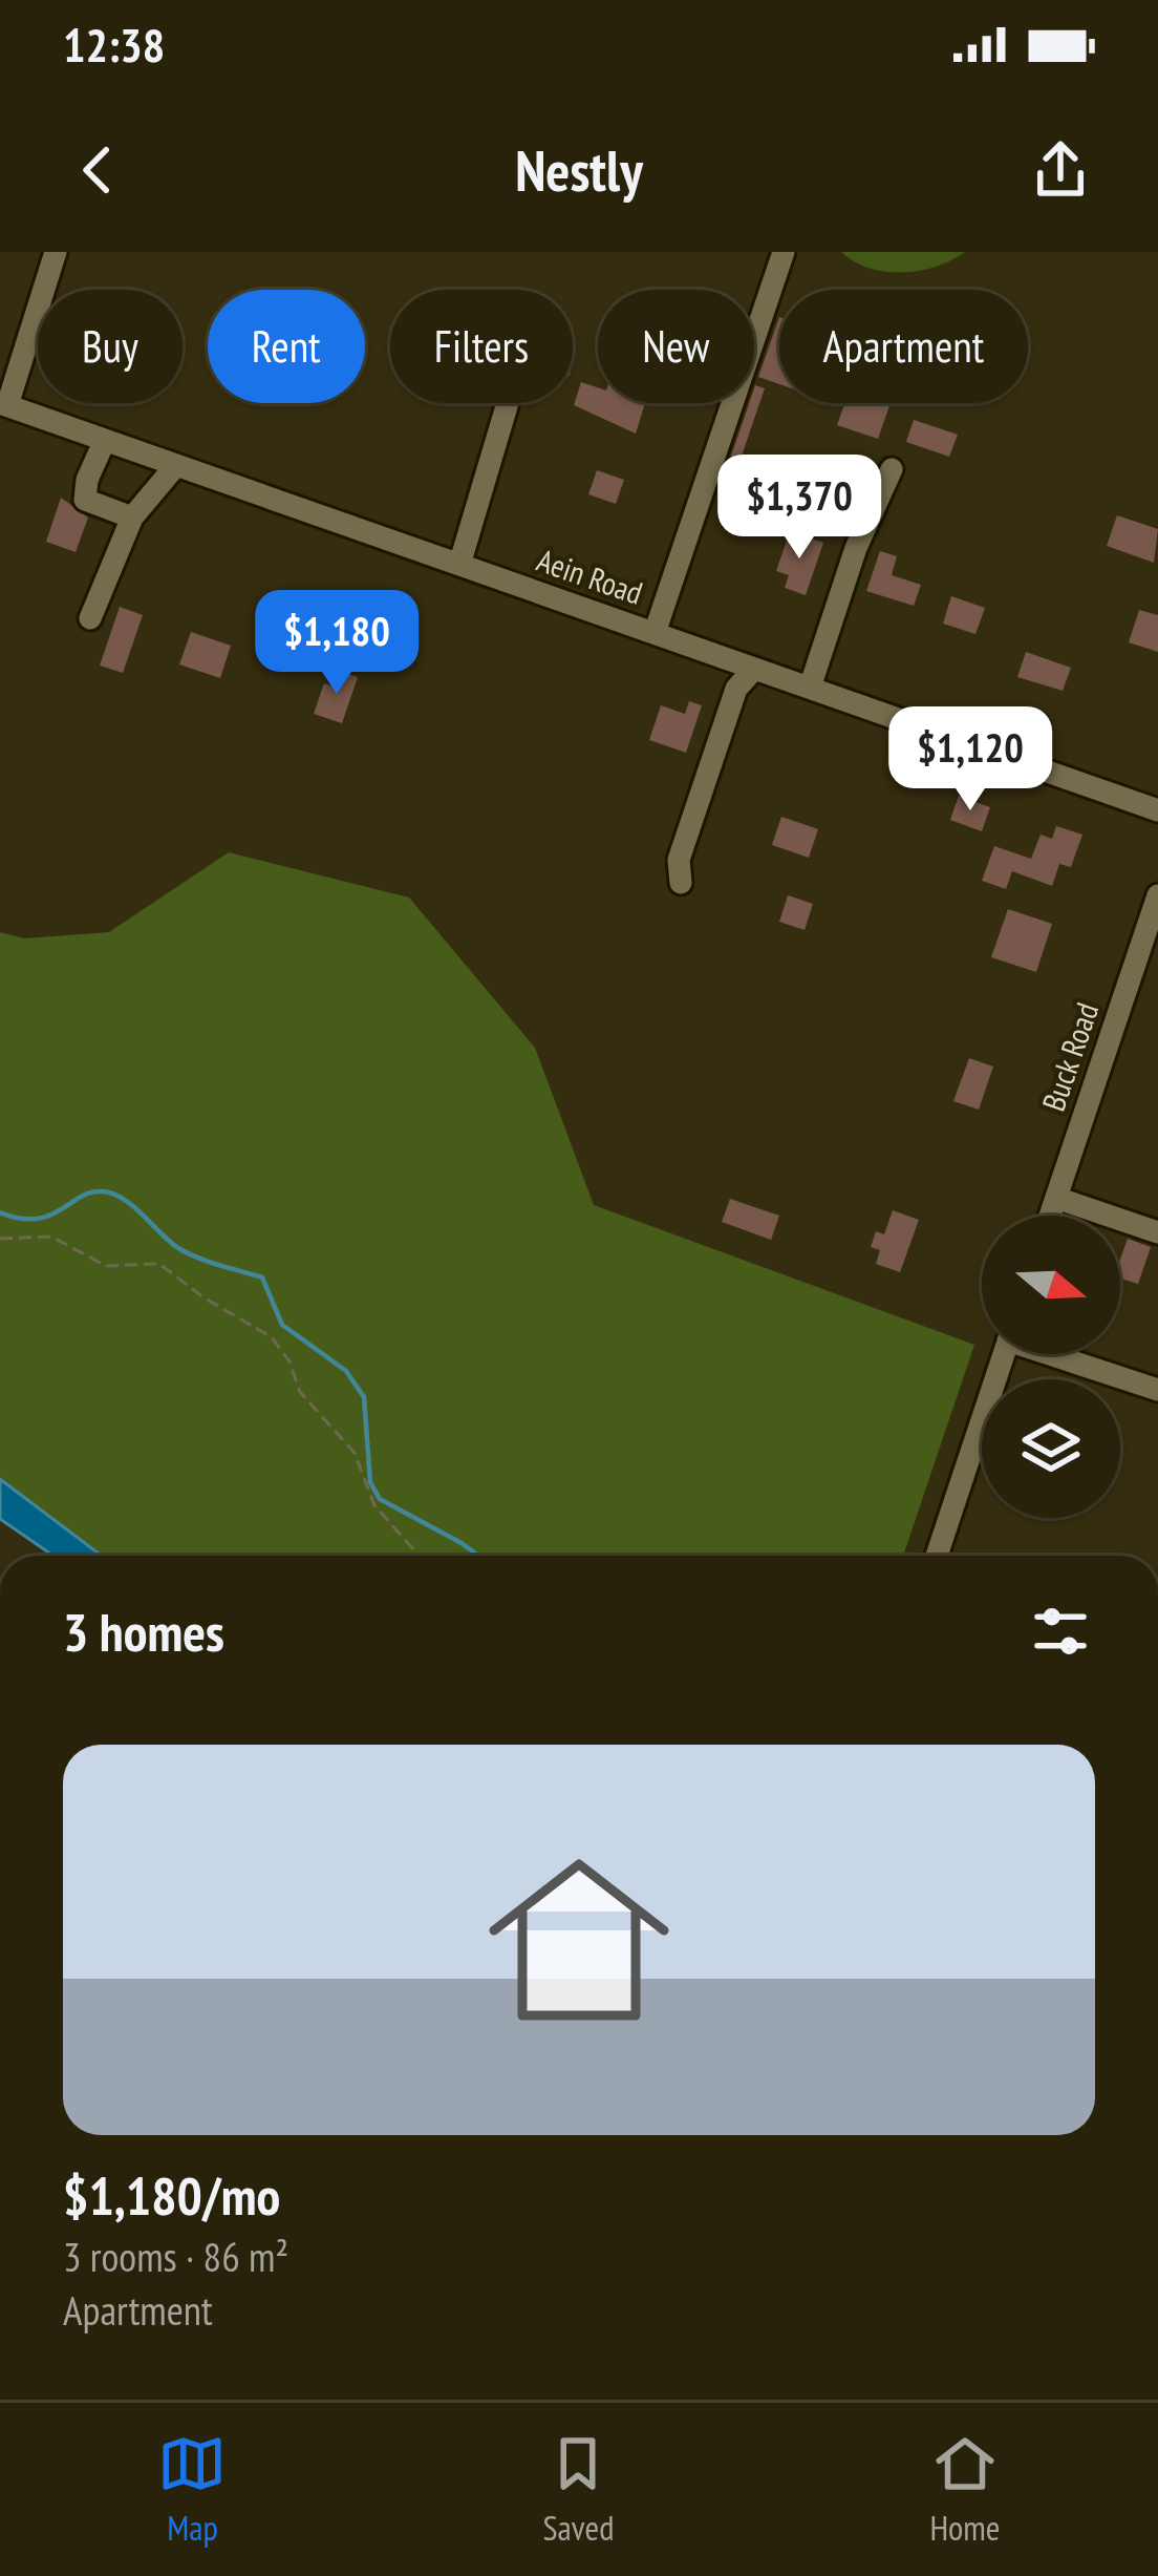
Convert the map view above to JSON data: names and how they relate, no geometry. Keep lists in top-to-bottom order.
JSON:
{
  "streets": {
    "street": ["Aein Road", "Buck Road"]
  },
  "north": "right",
  "page": {
    "status": "12:38",
    "header": "Nestly",
    "chip": [
      "Buy",
      "Rent",
      "Filters",
      "New",
      "Apartment"
    ],
    "price": ["$1,370", "$1,180", "$1,120"],
    "heading": "3 homes",
    "list": [
      {
        "name": "$1,180/mo",
        "note": "3 rooms · 86 m² · Apartment"
      }
    ],
    "tabs": ["Map", "Saved", "Home"]
  }
}
